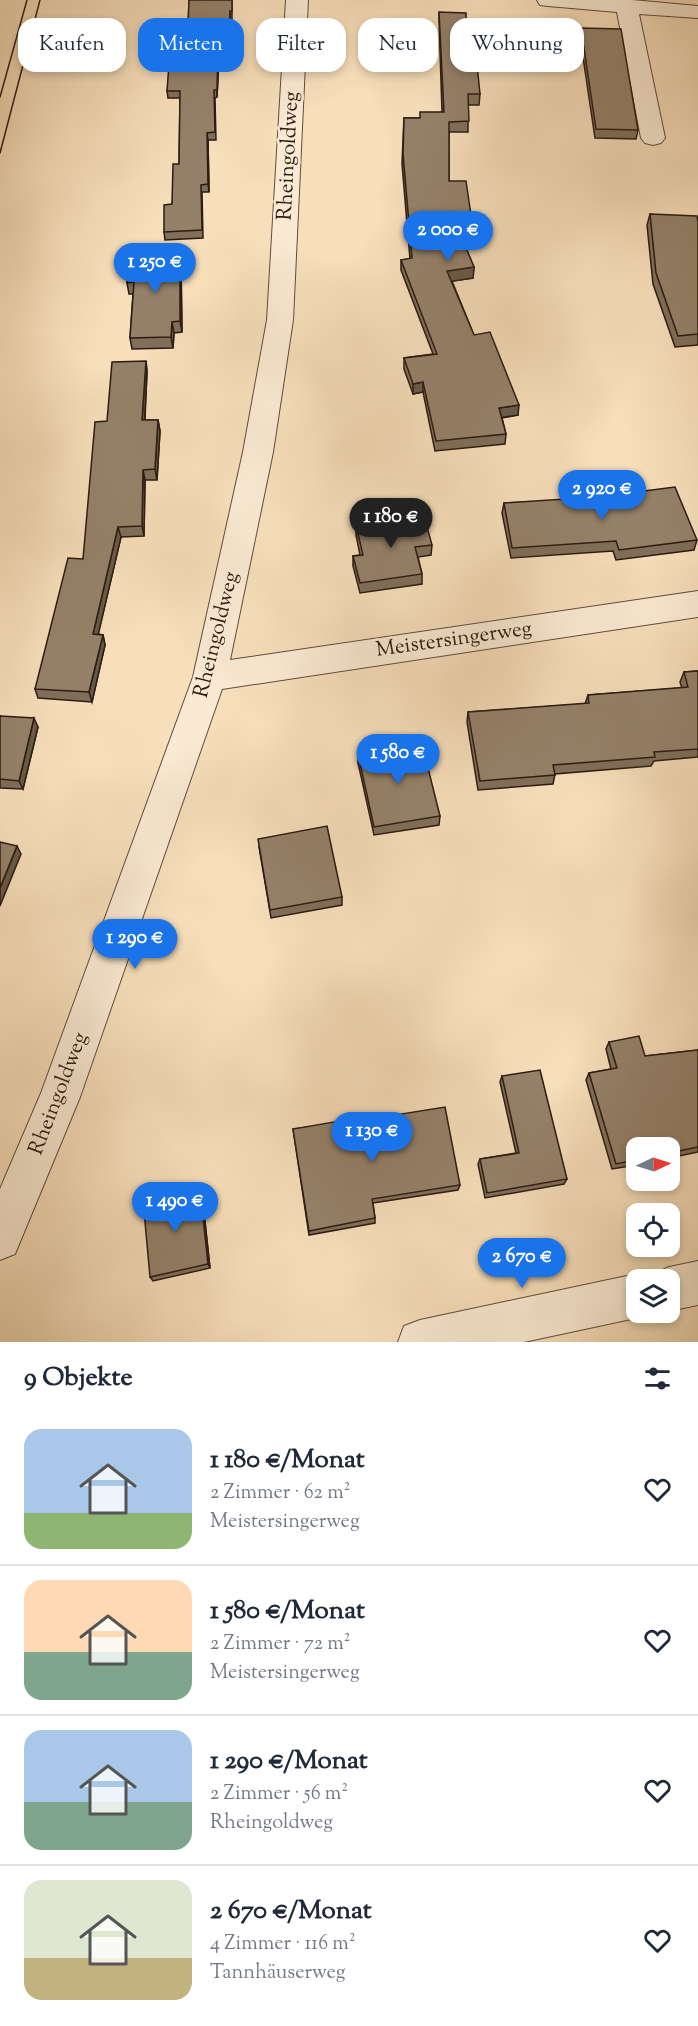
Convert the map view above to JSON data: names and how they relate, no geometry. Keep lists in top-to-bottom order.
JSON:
{
  "streets": {
    "street": ["Rheingoldweg", "Meistersingerweg"]
  },
  "crossings": [
    ["Rheingoldweg", "Meistersingerweg"]
  ],
  "north": "right",
  "page": {
    "chip": [
      "Kaufen",
      "Mieten",
      "Filter",
      "Neu",
      "Wohnung"
    ],
    "price": [
      "2 000 €",
      "1 250 €",
      "2 920 €",
      "1 180 €",
      "1 580 €",
      "1 290 €",
      "1 130 €",
      "1 490 €",
      "2 670 €"
    ],
    "heading": "9 Objekte",
    "list": [
      {
        "name": "1 180 €/Monat",
        "note": "2 Zimmer · 62 m² · Meistersingerweg"
      },
      {
        "name": "1 580 €/Monat",
        "note": "2 Zimmer · 72 m² · Meistersingerweg"
      },
      {
        "name": "1 290 €/Monat",
        "note": "2 Zimmer · 56 m² · Rheingoldweg"
      },
      {
        "name": "2 670 €/Monat",
        "note": "4 Zimmer · 116 m² · Tannhäuserweg"
      }
    ]
  }
}
